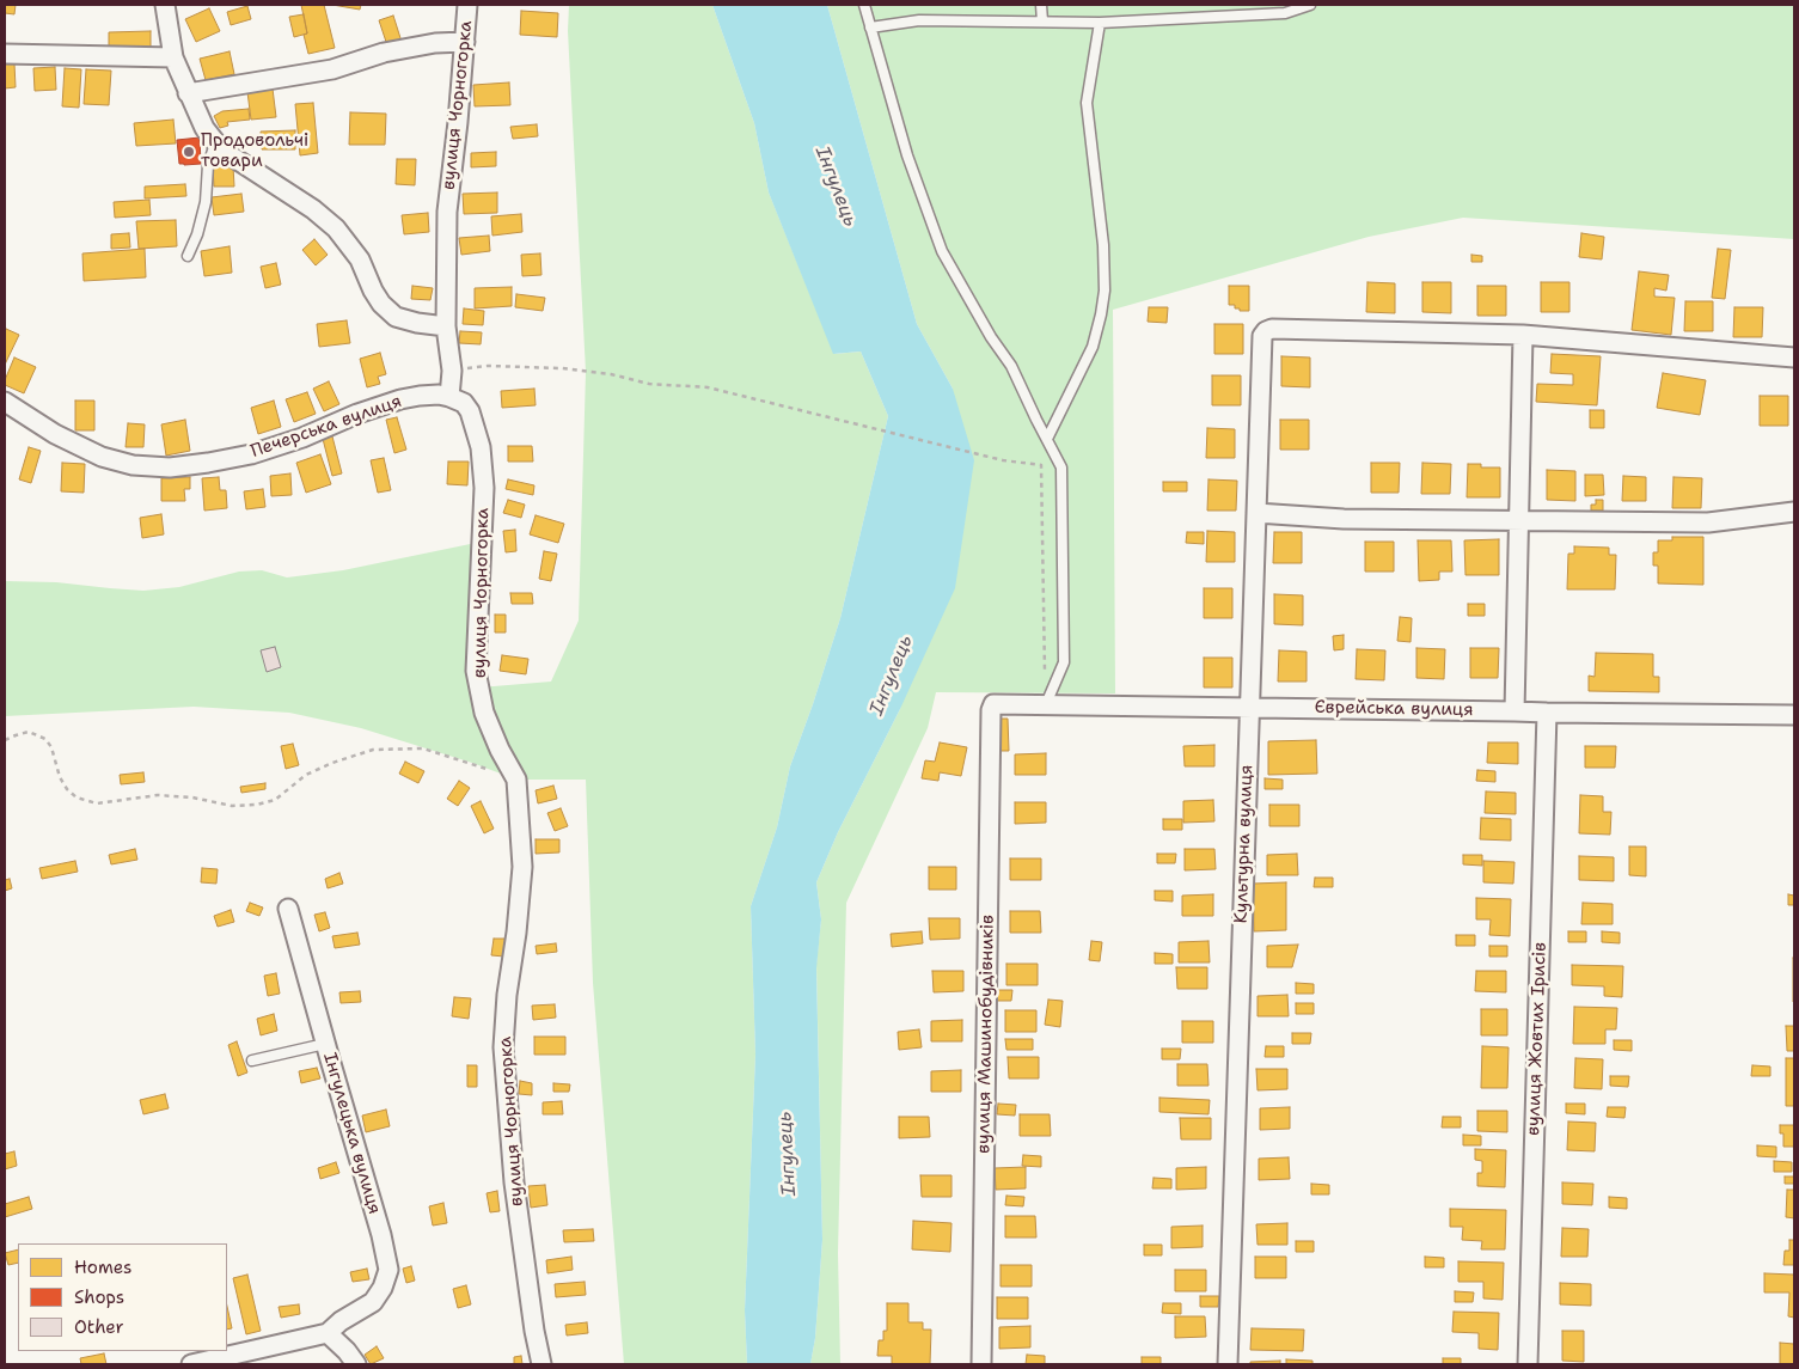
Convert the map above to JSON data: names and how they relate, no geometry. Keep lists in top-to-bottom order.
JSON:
{
  "streets": {
    "street": [
      "вулиця Чорногорка",
      "Печерська вулиця",
      "Єврейська вулиця",
      "Культурна вулиця",
      "вулиця Машинобудівників",
      "вулиця Жовтих Ірисів",
      "Інгулецька вулиця"
    ]
  },
  "crossings": [
    ["вулиця Чорногорка", "Печерська вулиця"],
    ["Єврейська вулиця", "Культурна вулиця"],
    ["Єврейська вулиця", "вулиця Машинобудівників"],
    ["Єврейська вулиця", "вулиця Жовтих Ірисів"]
  ],
  "water": ["Інгулець"],
  "places": ["Продовольчі товари"],
  "legend": ["Homes", "Shops", "Other"]
}
